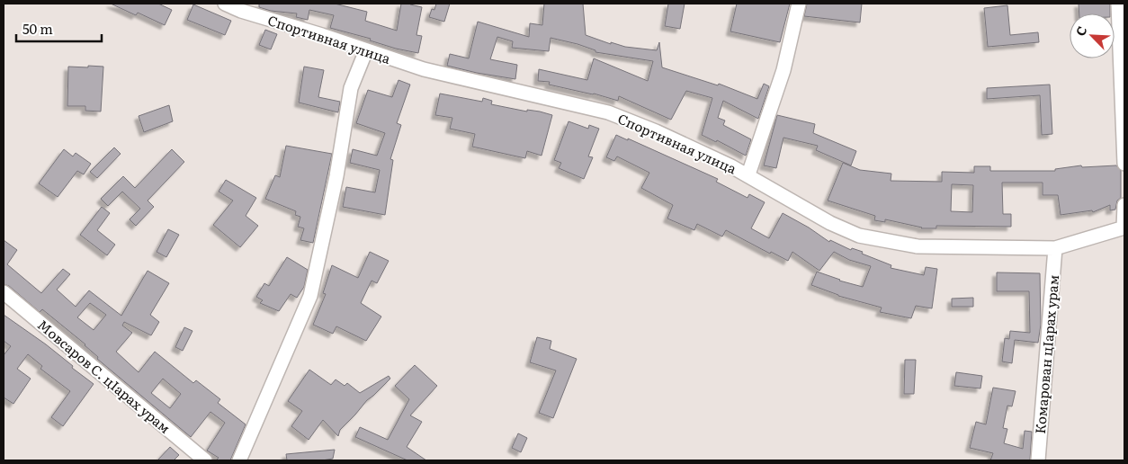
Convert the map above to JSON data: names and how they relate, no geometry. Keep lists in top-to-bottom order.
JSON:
{
  "streets": {
    "street": ["Спортивная улица", "Комарован цIарах урам", "Мовсаров С. цIарах урам"]
  },
  "crossings": [
    ["Спортивная улица", "Комарован цIарах урам"]
  ],
  "scale_bar": "50 m",
  "north": "top left"
}
